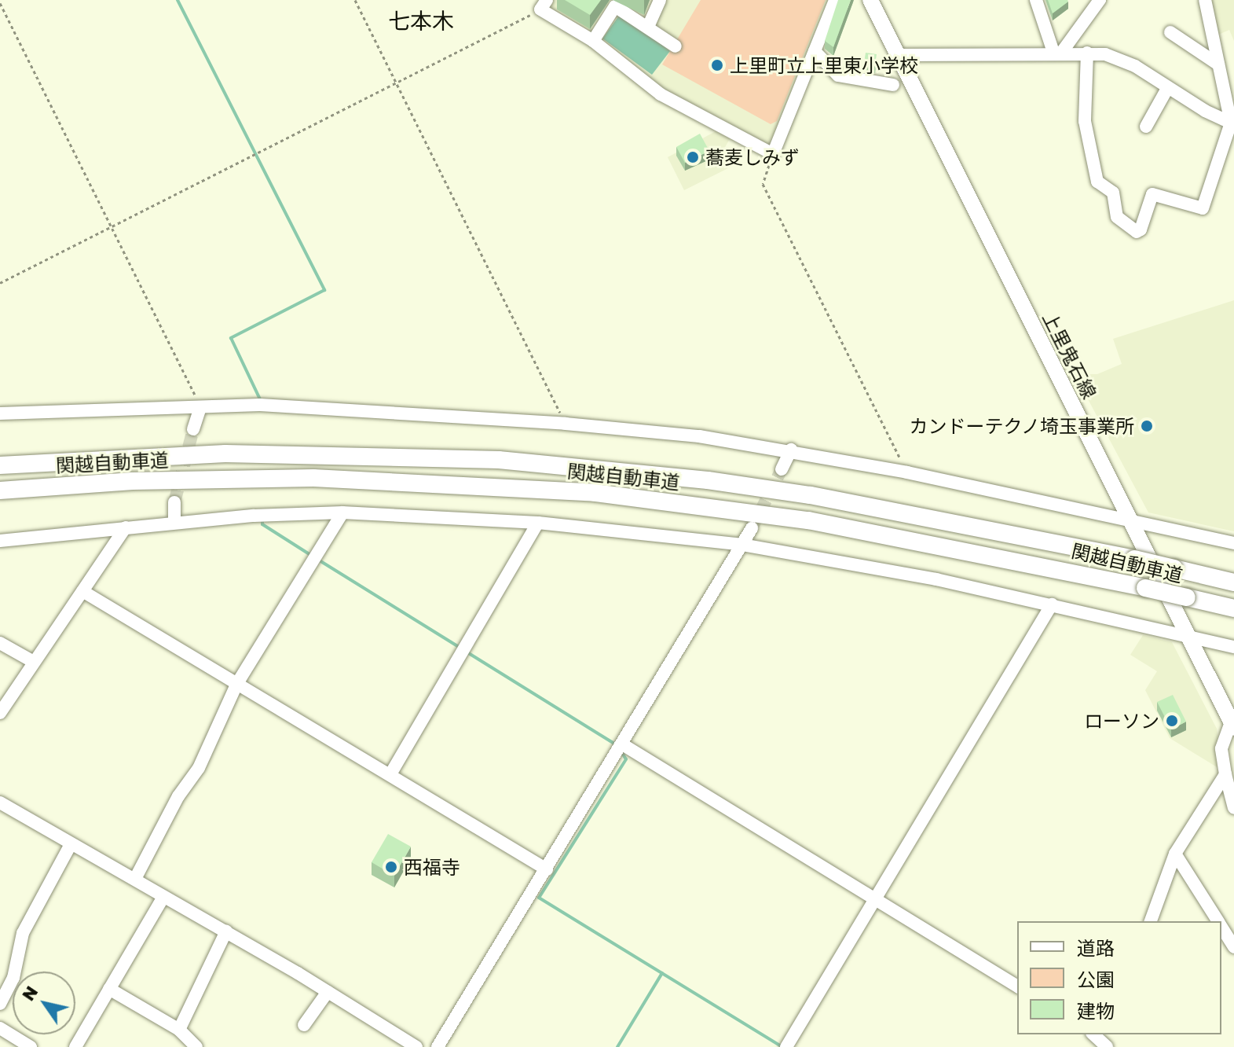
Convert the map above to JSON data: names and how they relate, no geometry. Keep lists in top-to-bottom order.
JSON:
{
  "streets": {
    "highway": ["関越自動車道"],
    "main road": ["上里鬼石線"]
  },
  "districts": ["七本木"],
  "places": [
    "上里町立上里東小学校",
    "蕎麦しみず",
    "カンドーテクノ埼玉事業所",
    "ローソン",
    "西福寺"
  ],
  "legend": ["道路", "公園", "建物"],
  "north": "top left"
}
